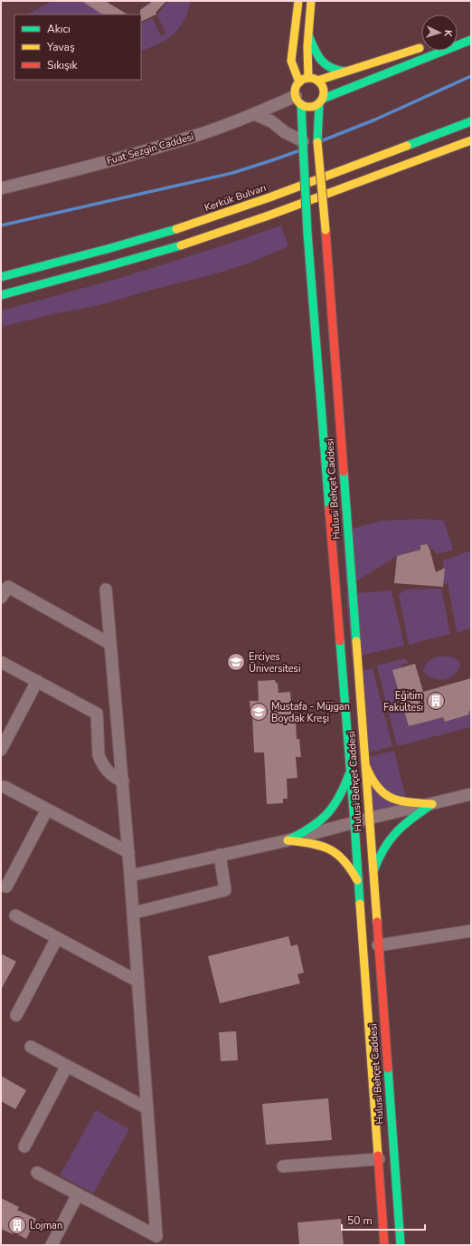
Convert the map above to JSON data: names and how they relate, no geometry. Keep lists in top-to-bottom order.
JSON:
{
  "streets": {
    "street": ["Fuat Sezgin Caddesi", "Kerkük Bulvarı", "Hulusi Behçet Caddesi"]
  },
  "crossings": [
    ["Fuat Sezgin Caddesi", "Hulusi Behçet Caddesi"]
  ],
  "places": {
    "school or university": ["Erciyes Üniversitesi", "Mustafa - Müjgan Boydak Kreşi"],
    "building": ["Eğitim Fakültesi", "Lojman"]
  },
  "legend": ["Akıcı", "Yavaş", "Sıkışık"],
  "scale_bar": "50 m",
  "north": "right"
}
